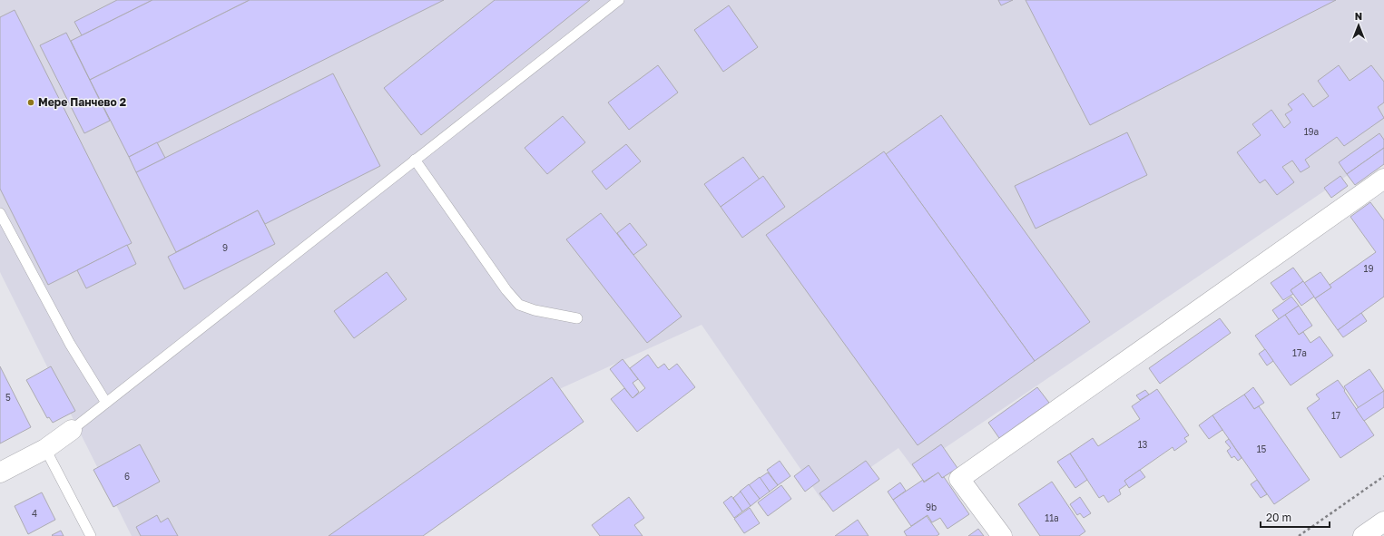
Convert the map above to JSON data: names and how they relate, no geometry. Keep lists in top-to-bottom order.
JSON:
{
  "places": ["Мере Панчево 2"],
  "house_numbers": [
    "19a",
    "9",
    "19",
    "17a",
    "5",
    "17",
    "13",
    "15",
    "6",
    "9b",
    "4",
    "11a"
  ],
  "scale_bar": "20 m",
  "north": "top"
}
